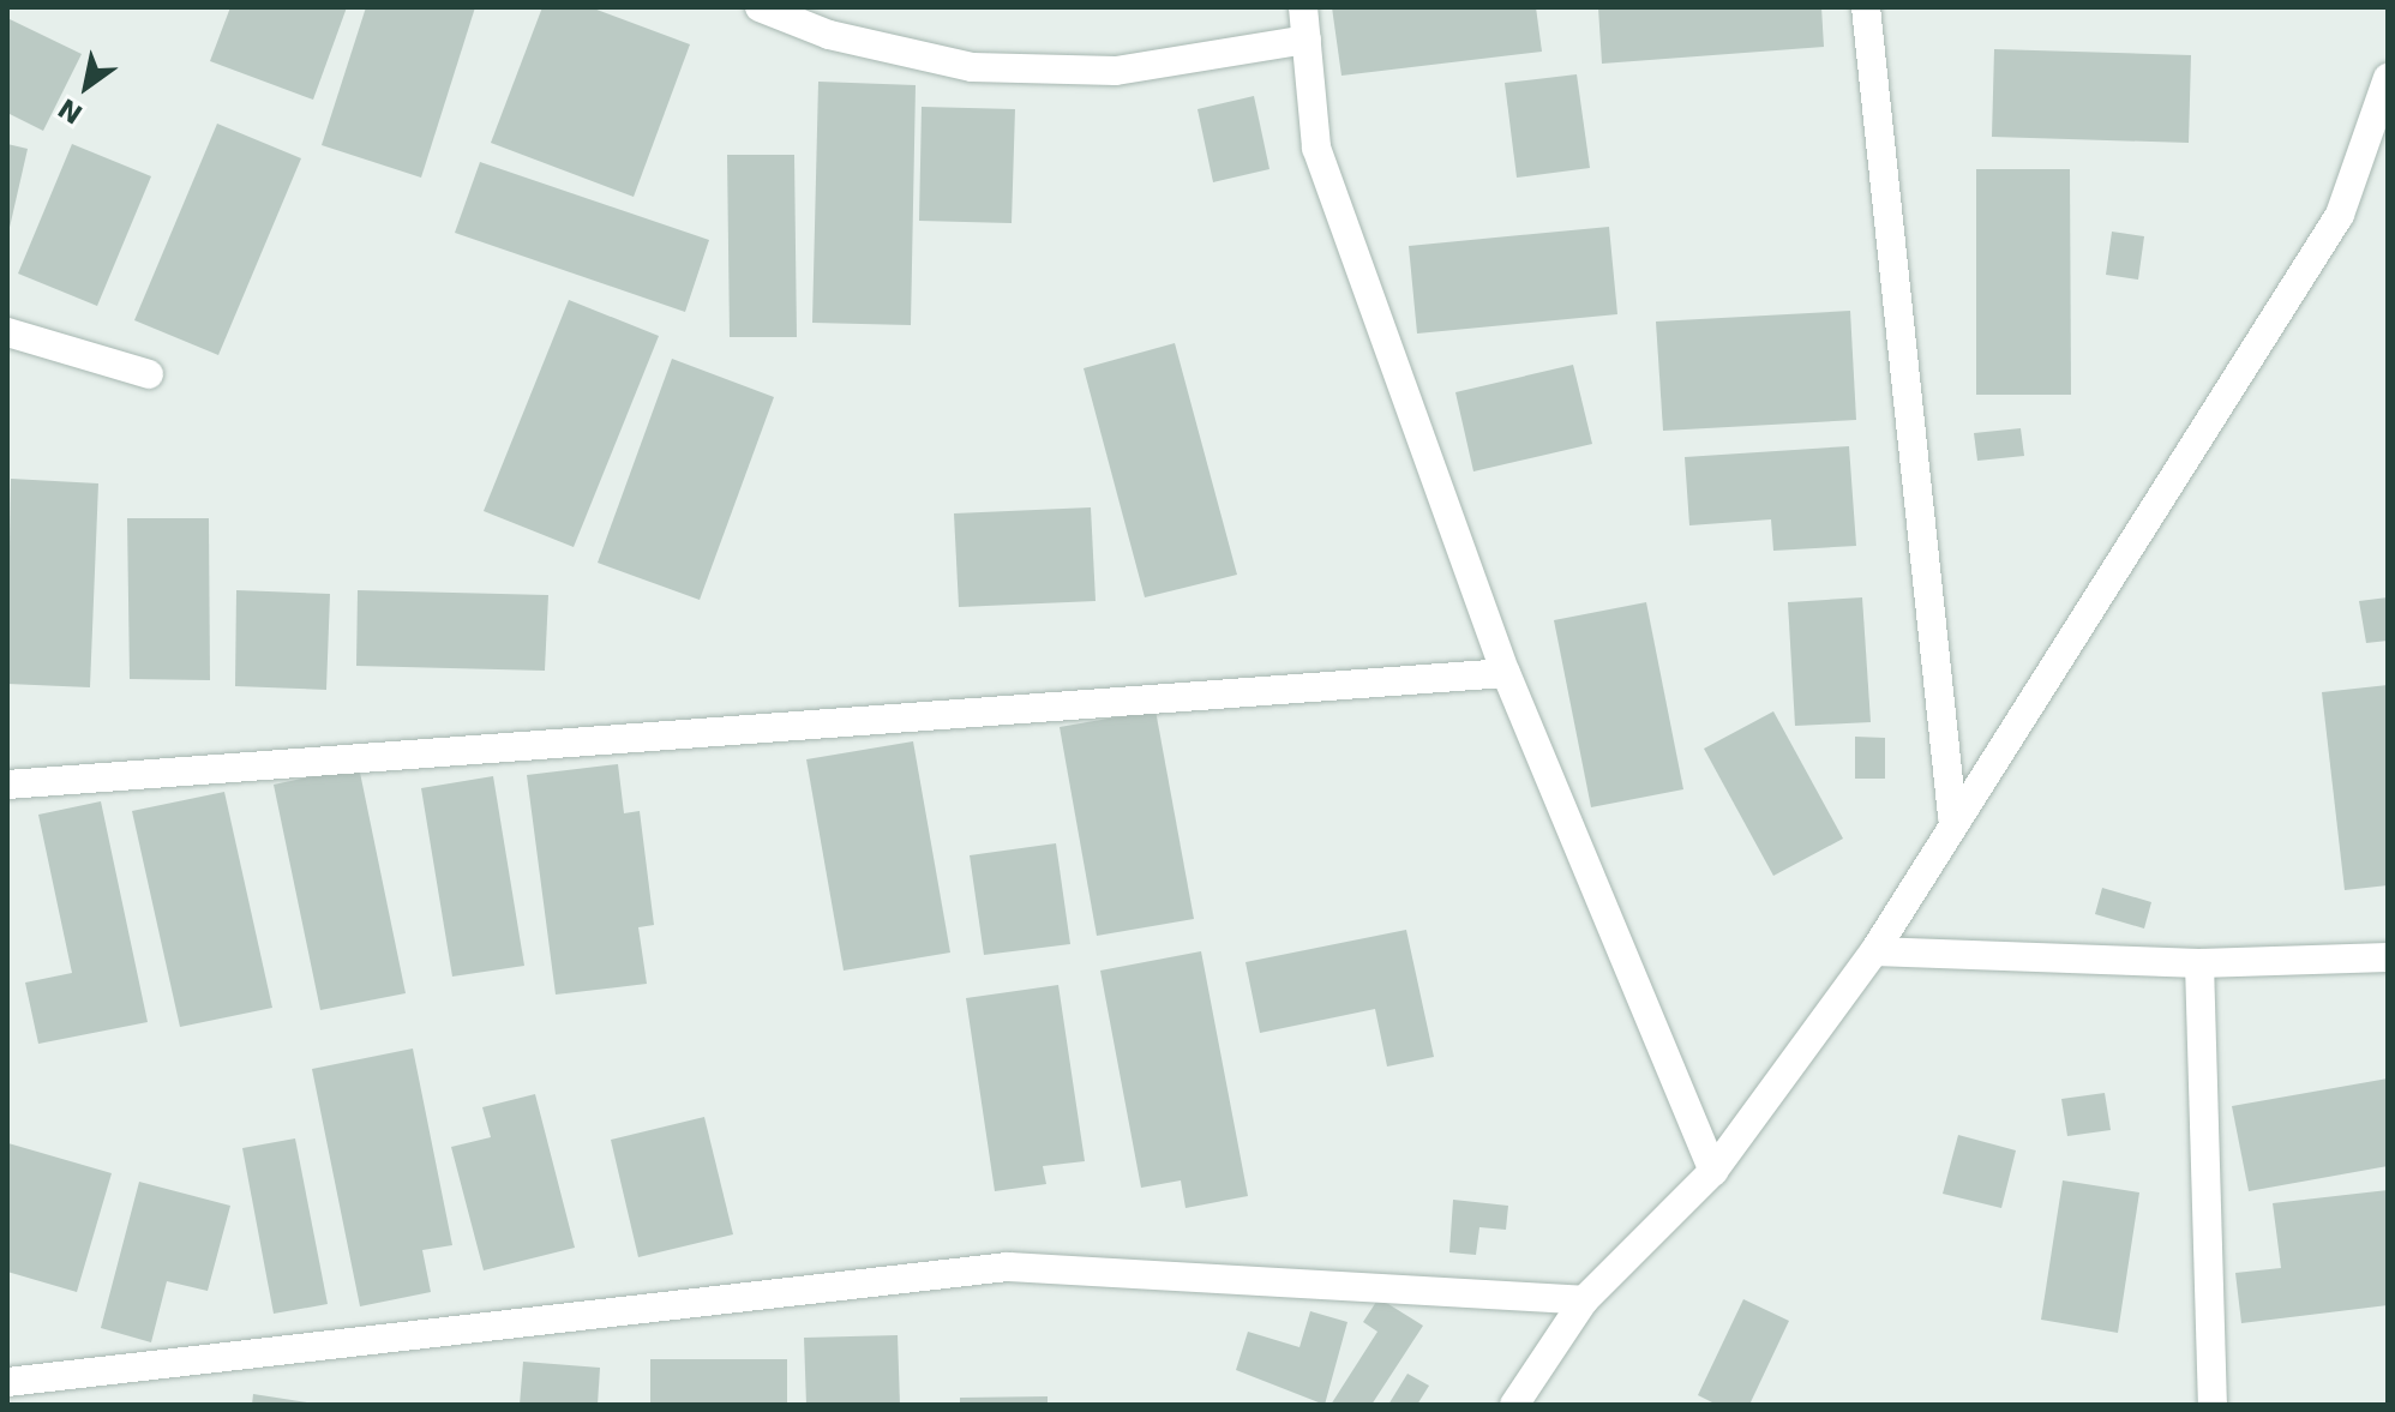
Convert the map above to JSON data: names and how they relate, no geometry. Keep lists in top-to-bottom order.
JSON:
{
  "north": "bottom left"
}
